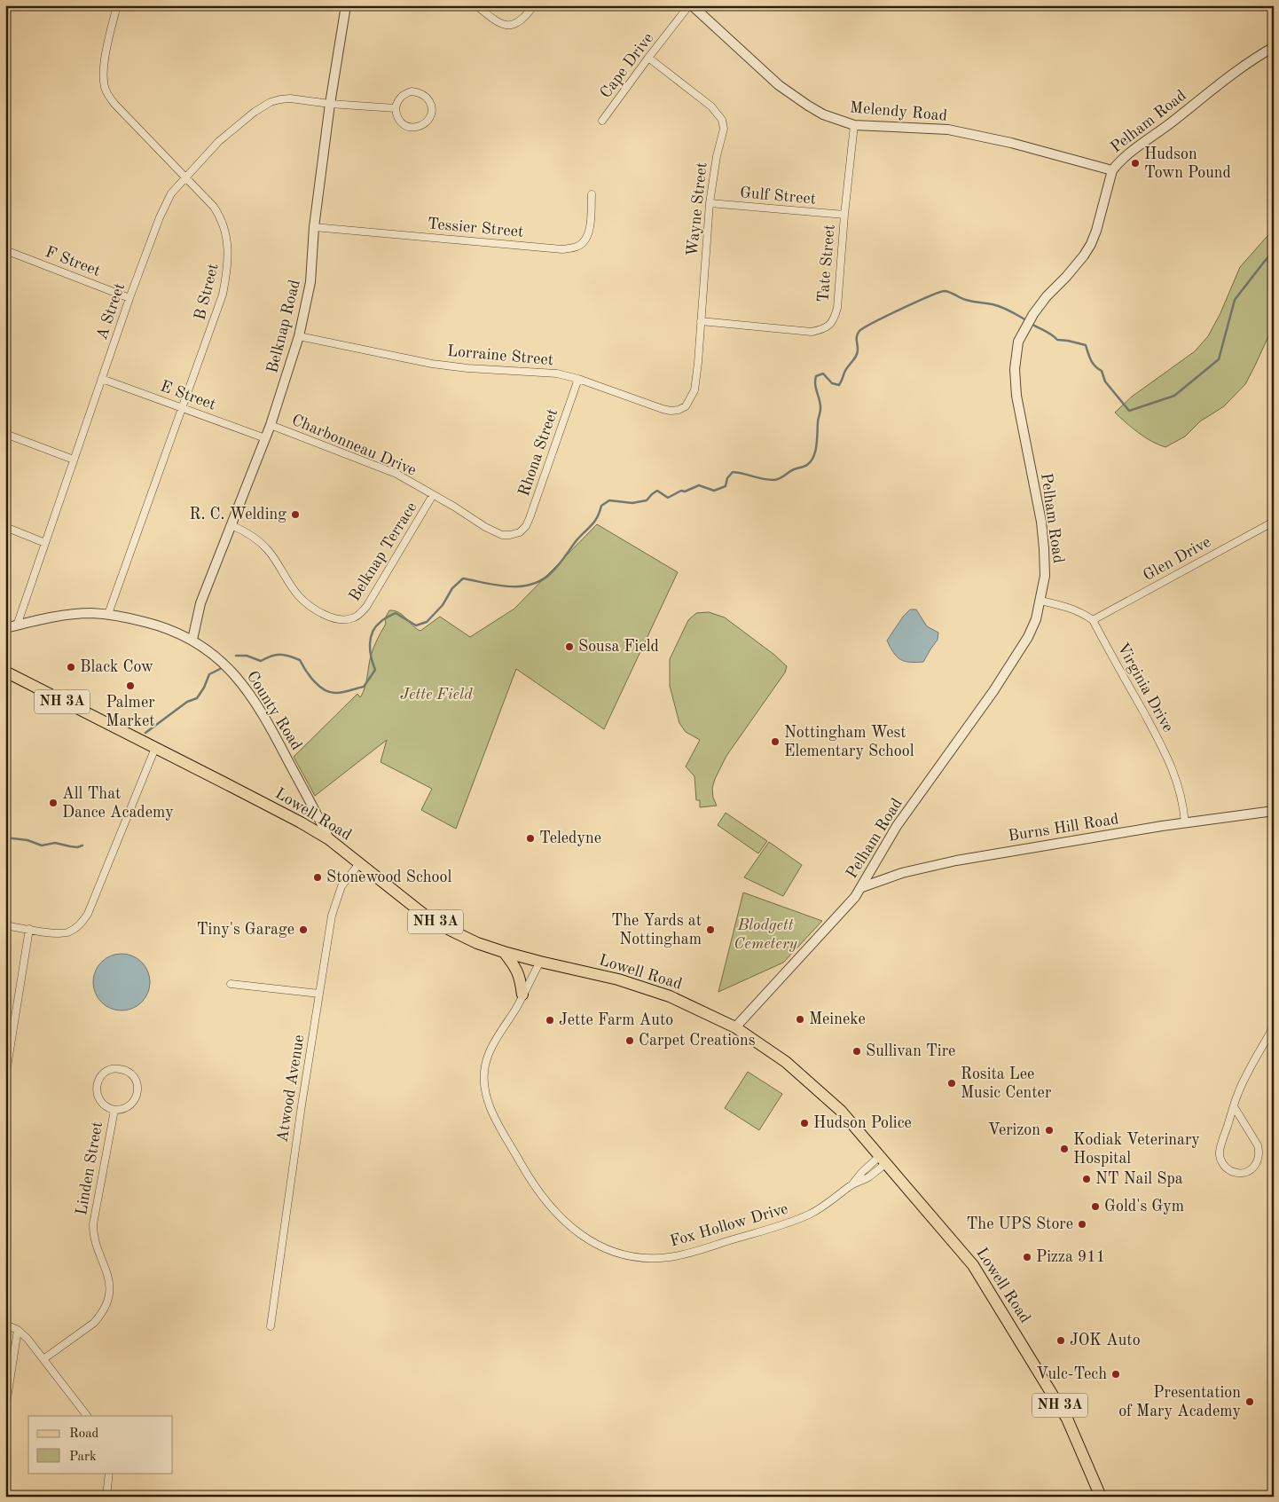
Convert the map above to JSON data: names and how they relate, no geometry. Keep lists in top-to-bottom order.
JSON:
{
  "streets": {
    "main road": ["NH 3A", "Lowell Road"],
    "street": [
      "Cape Drive",
      "Melendy Road",
      "Pelham Road",
      "Gulf Street",
      "Wayne Street",
      "Tessier Street",
      "F Street",
      "Tate Street",
      "B Street",
      "A Street",
      "Belknap Road",
      "Lorraine Street",
      "E Street",
      "Charbonneau Drive",
      "Rhona Street",
      "Belknap Terrace",
      "Glen Drive",
      "Virginia Drive",
      "County Road",
      "Burns Hill Road",
      "Atwood Avenue",
      "Linden Street",
      "Fox Hollow Drive"
    ]
  },
  "crossings": [
    ["Cape Drive", "Melendy Road"],
    ["Cape Drive", "Wayne Street"],
    ["Melendy Road", "Pelham Road"],
    ["Melendy Road", "Tate Street"],
    ["Pelham Road", "Virginia Drive"],
    ["Pelham Road", "Lowell Road"],
    ["Pelham Road", "Burns Hill Road"],
    ["Gulf Street", "Wayne Street"],
    ["Gulf Street", "Tate Street"],
    ["Wayne Street", "Tate Street"],
    ["Wayne Street", "Lorraine Street"],
    ["Tessier Street", "Belknap Road"],
    ["F Street", "A Street"],
    ["B Street", "A Street"],
    ["B Street", "E Street"],
    ["B Street", "County Road"],
    ["A Street", "Belknap Road"],
    ["A Street", "E Street"],
    ["A Street", "County Road"],
    ["Belknap Road", "Lorraine Street"],
    ["Belknap Road", "E Street"],
    ["Belknap Road", "Charbonneau Drive"],
    ["Belknap Road", "Belknap Terrace"],
    ["Belknap Road", "County Road"],
    ["Lorraine Street", "Rhona Street"],
    ["Charbonneau Drive", "Rhona Street"],
    ["Charbonneau Drive", "Belknap Terrace"],
    ["Glen Drive", "Virginia Drive"],
    ["Virginia Drive", "Burns Hill Road"],
    ["County Road", "Lowell Road"],
    ["Lowell Road", "Atwood Avenue"],
    ["Lowell Road", "Fox Hollow Drive"]
  ],
  "parks": ["Jette Field", "Blodgett Cemetery"],
  "places": [
    "Hudson Town Pound",
    "R. C. Welding",
    "Sousa Field",
    "Black Cow",
    "Palmer Market",
    "Nottingham West Elementary School",
    "All That Dance Academy",
    "Teledyne",
    "Stonewood School",
    "Tiny's Garage",
    "The Yards at Nottingham",
    "Meineke",
    "Jette Farm Auto",
    "Carpet Creations",
    "Sullivan Tire",
    "Rosita Lee Music Center",
    "Hudson Police",
    "Verizon",
    "Kodiak Veterinary Hospital",
    "NT Nail Spa",
    "Gold's Gym",
    "The UPS Store",
    "Pizza 911",
    "JOK Auto",
    "Vulc-Tech",
    "Presentation of Mary Academy"
  ],
  "legend": ["Road", "Park"]
}
